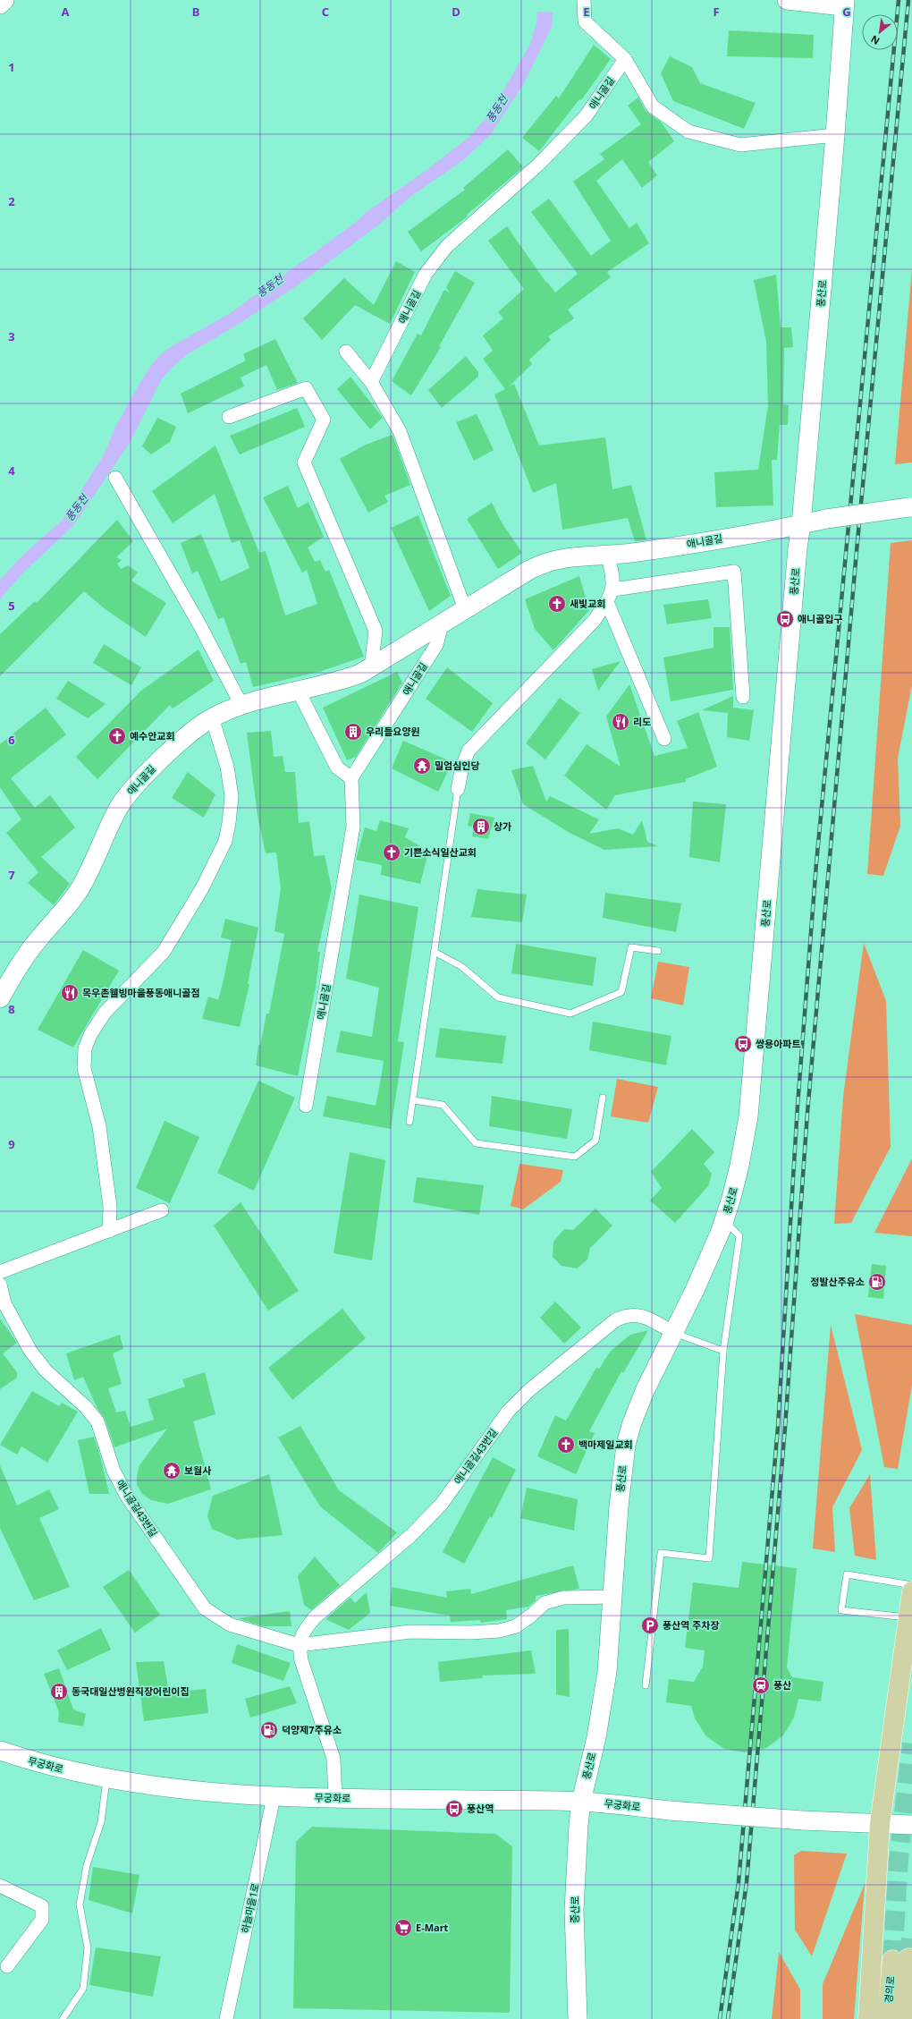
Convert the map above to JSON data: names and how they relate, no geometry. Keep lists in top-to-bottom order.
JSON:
{
  "streets": {
    "main road": [
      "애니골길",
      "풍산로",
      "무궁화로",
      "중산로",
      "경의로"
    ],
    "street": ["애니골길43번길", "하늘마을1로"]
  },
  "crossings": [
    ["애니골길", "풍산로"],
    ["풍산로", "애니골길43번길"],
    ["풍산로", "무궁화로"],
    ["풍산로", "중산로"],
    ["무궁화로", "하늘마을1로"],
    ["무궁화로", "중산로"]
  ],
  "water": ["풍동천"],
  "places": {
    "church": [
      "새빛교회",
      "예수안교회",
      "기쁜소식일산교회",
      "백마제일교회"
    ],
    "bus stop": ["애니골입구", "쌍용아파트", "풍산역"],
    "restaurant": ["리도", "목우촌웰빙마을풍동애니골점"],
    "building": ["우리들요양원", "상가", "동국대일산병원직장어린이집"],
    "temple": ["밀엄심인당", "보월사"],
    "fuel station": ["정발산주유소", "덕양제7주유소"],
    "parking": ["풍산역 주차장"],
    "station": ["풍산"],
    "supermarket": ["E-Mart"]
  },
  "north": "bottom left",
  "grid": {
    "columns": [
      "A",
      "B",
      "C",
      "D",
      "E",
      "F",
      "G"
    ],
    "rows": [
      "1",
      "2",
      "3",
      "4",
      "5",
      "6",
      "7",
      "8",
      "9"
    ]
  }
}
